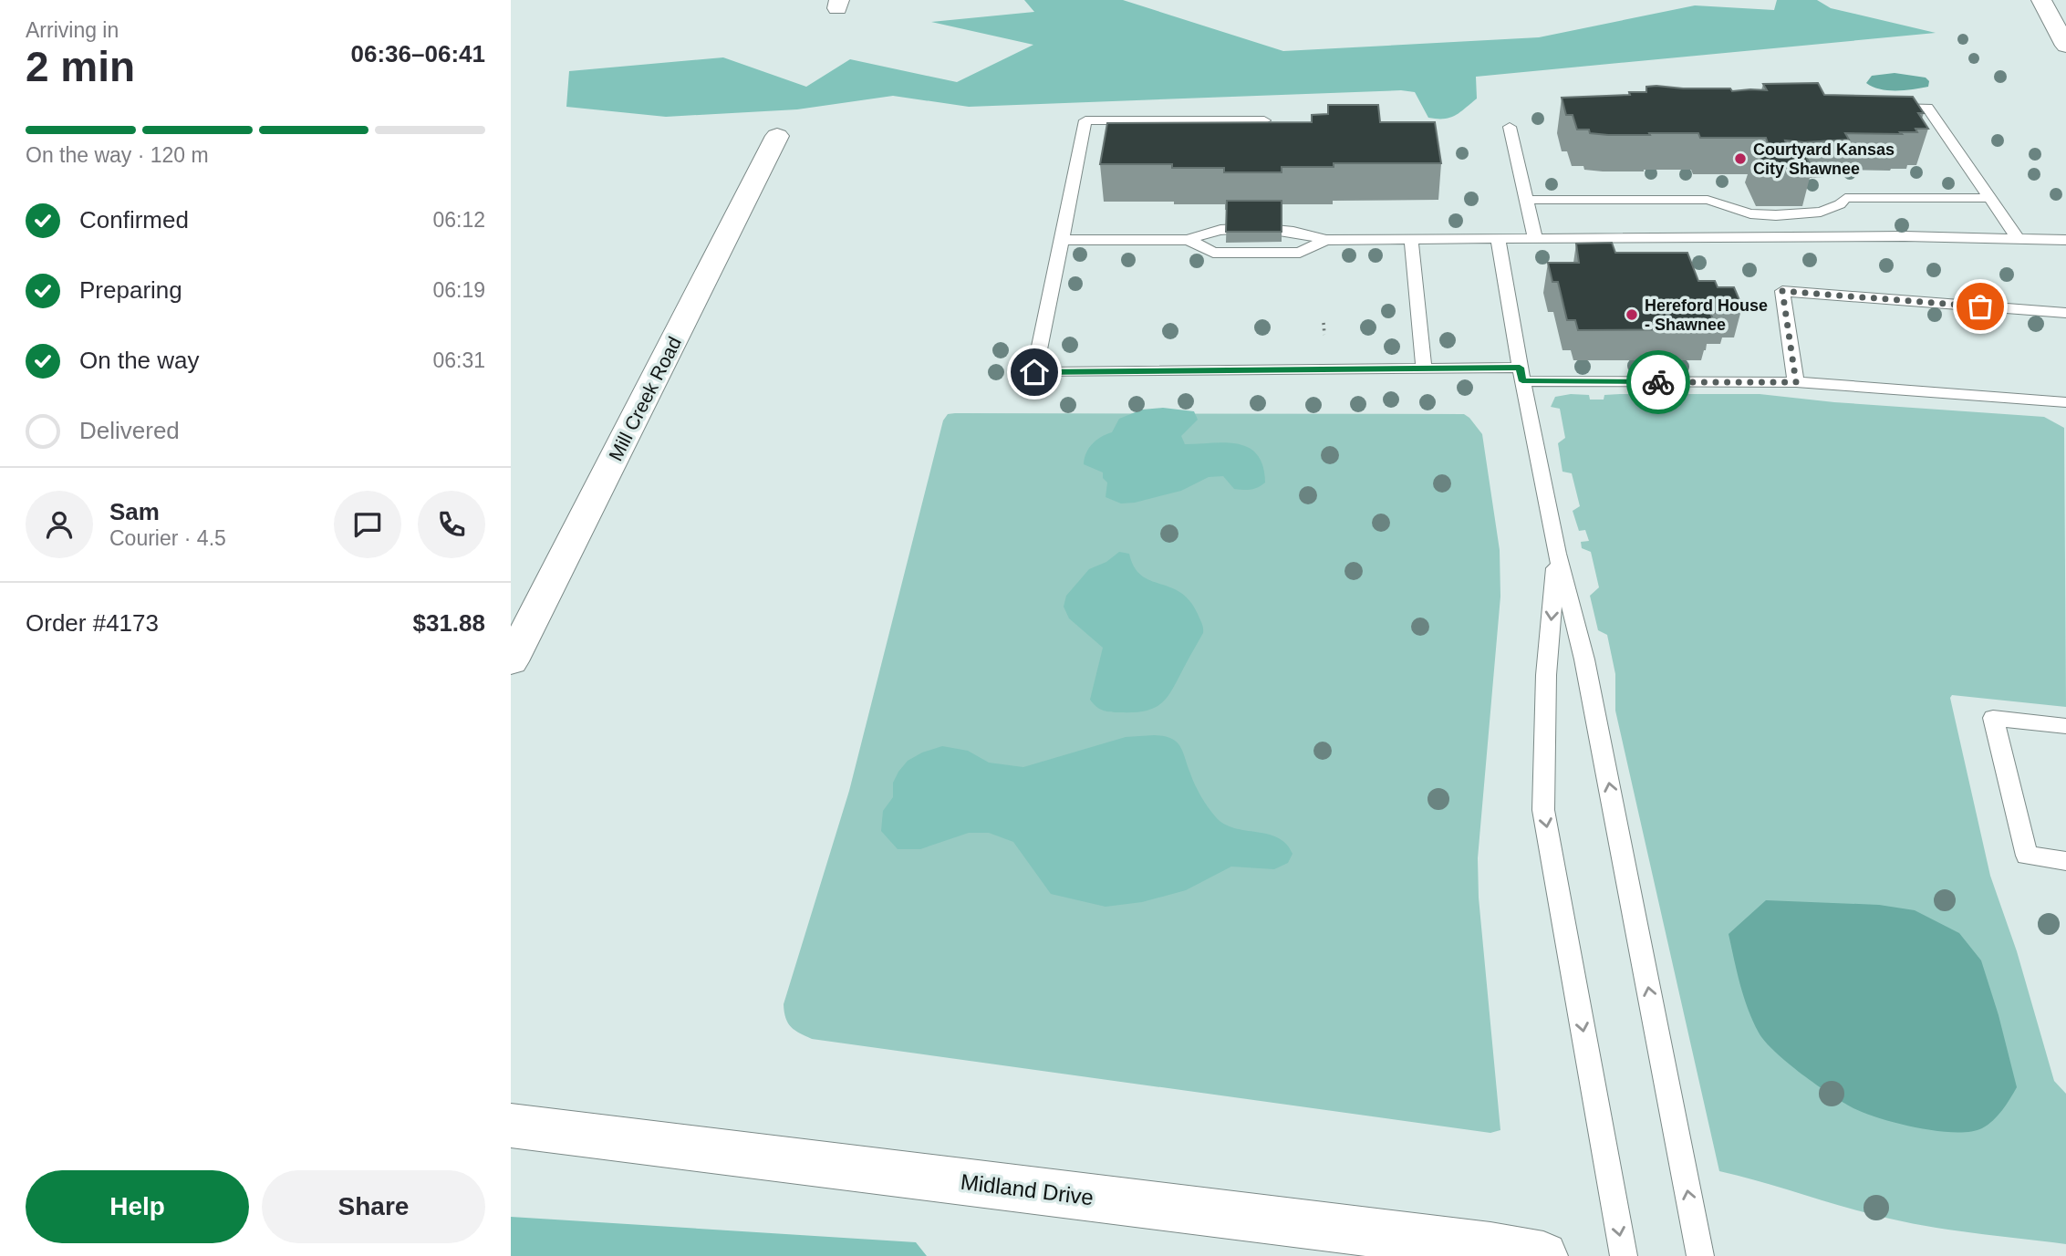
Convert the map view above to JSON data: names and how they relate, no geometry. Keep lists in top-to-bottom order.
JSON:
{
  "streets": {
    "street": ["Mill Creek Road", "Midland Drive"]
  },
  "places": ["Courtyard Kansas City Shawnee", "Hereford House - Shawnee"],
  "page": {
    "heading": ["2 min", "Arriving in", "06:36–06:41"],
    "panel": [
      "Sam",
      "Courier · 4.5",
      "Order #4173",
      "$31.88"
    ],
    "bar": "On the way · 120 m",
    "list": [
      ["Confirmed", "06:12"],
      ["Preparing", "06:19"],
      ["On the way", "06:31"],
      "Delivered"
    ],
    "buttons": ["Help", "Share"]
  }
}
